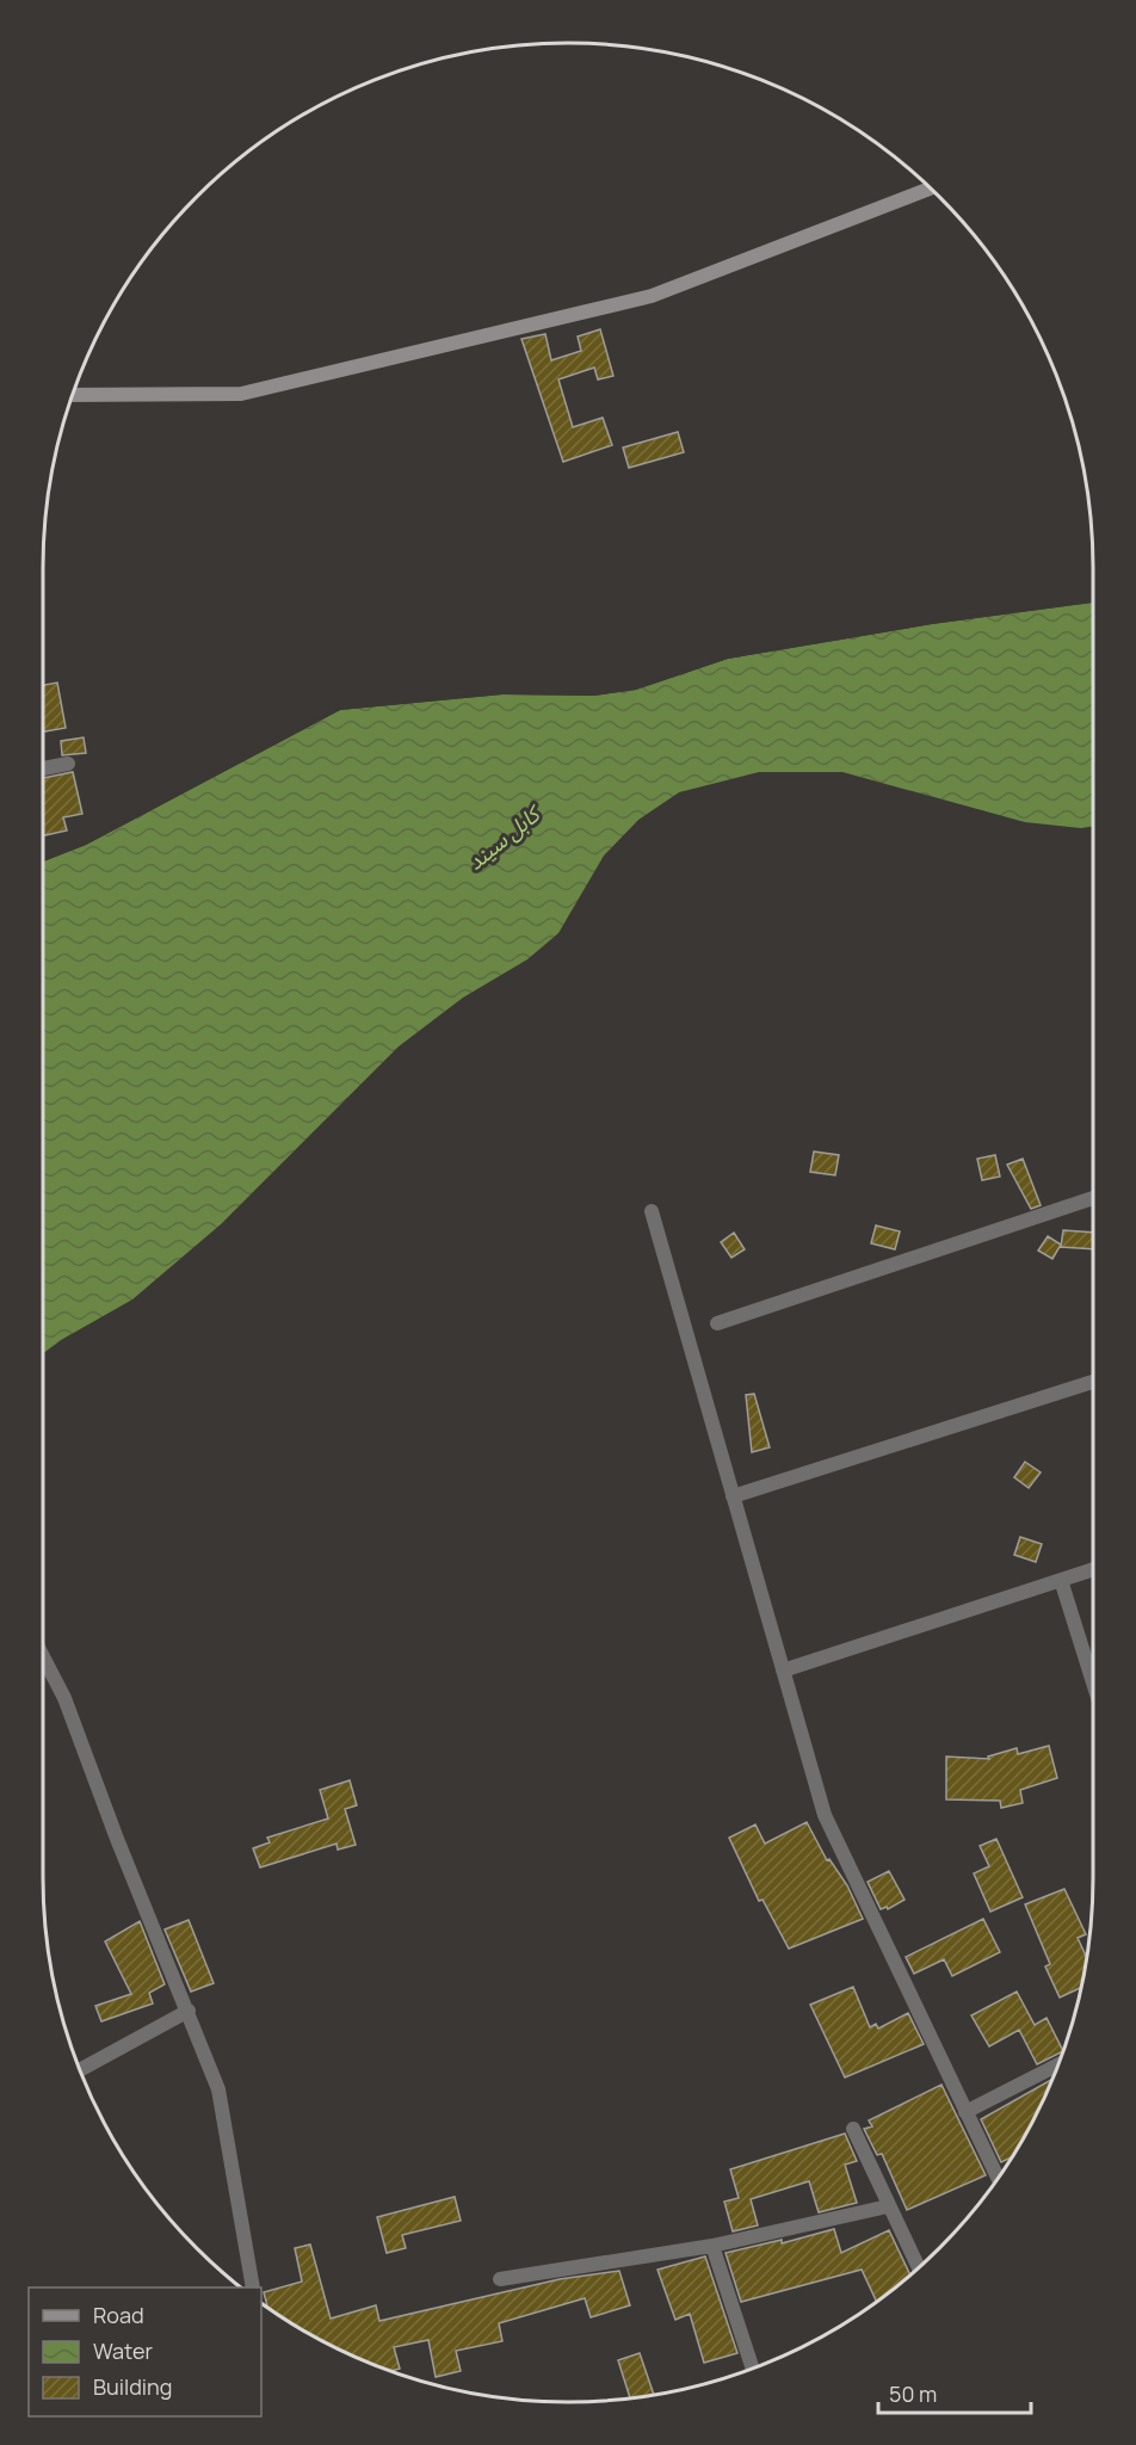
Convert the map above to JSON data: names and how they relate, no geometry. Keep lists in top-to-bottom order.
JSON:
{
  "water": ["کابل سيند"],
  "legend": ["Road", "Water", "Building"],
  "scale_bar": "50 m"
}
